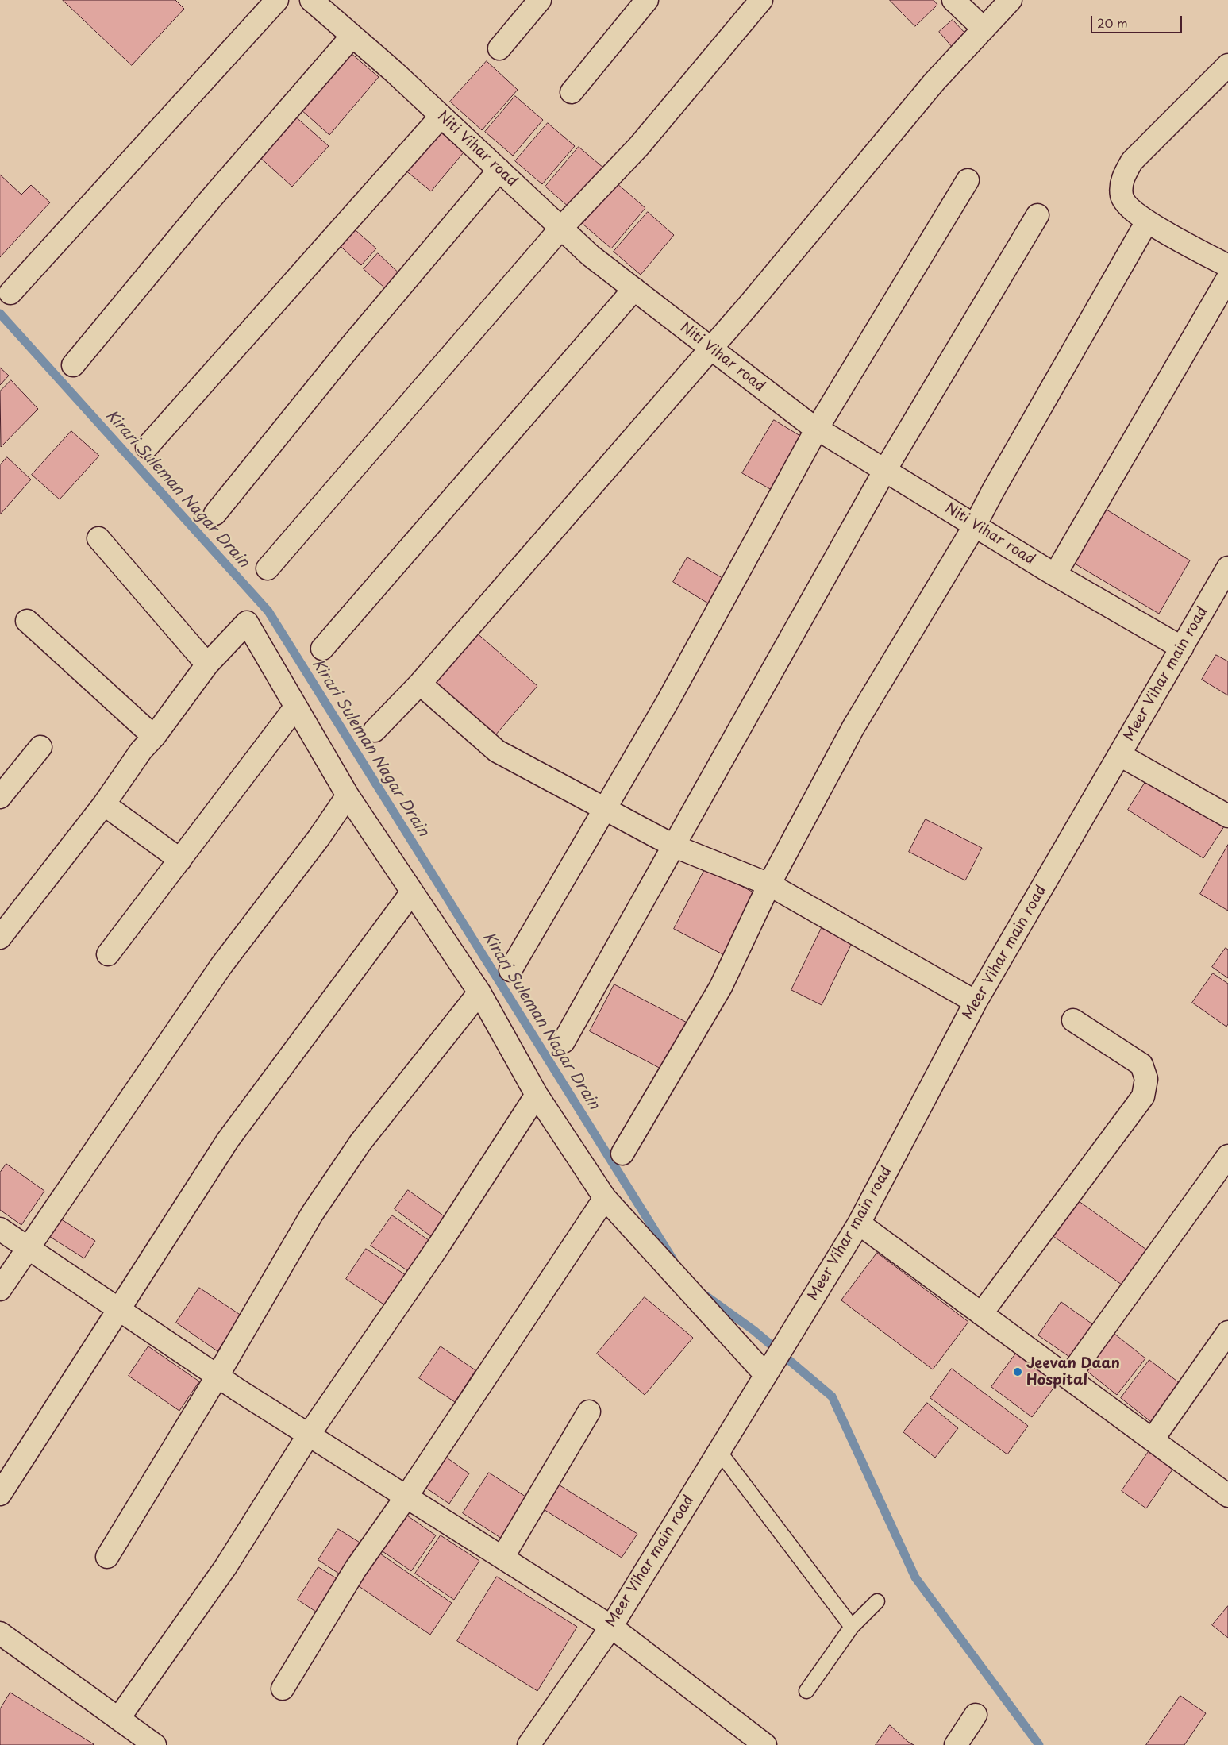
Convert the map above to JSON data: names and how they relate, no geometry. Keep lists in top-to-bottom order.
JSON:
{
  "streets": {
    "street": ["Niti Vihar road", "Meer Vihar main road"]
  },
  "crossings": [
    ["Niti Vihar road", "Meer Vihar main road"]
  ],
  "water": ["Kirari Suleman Nagar Drain"],
  "places": ["Jeevan Daan Hospital"],
  "scale_bar": "20 m"
}
